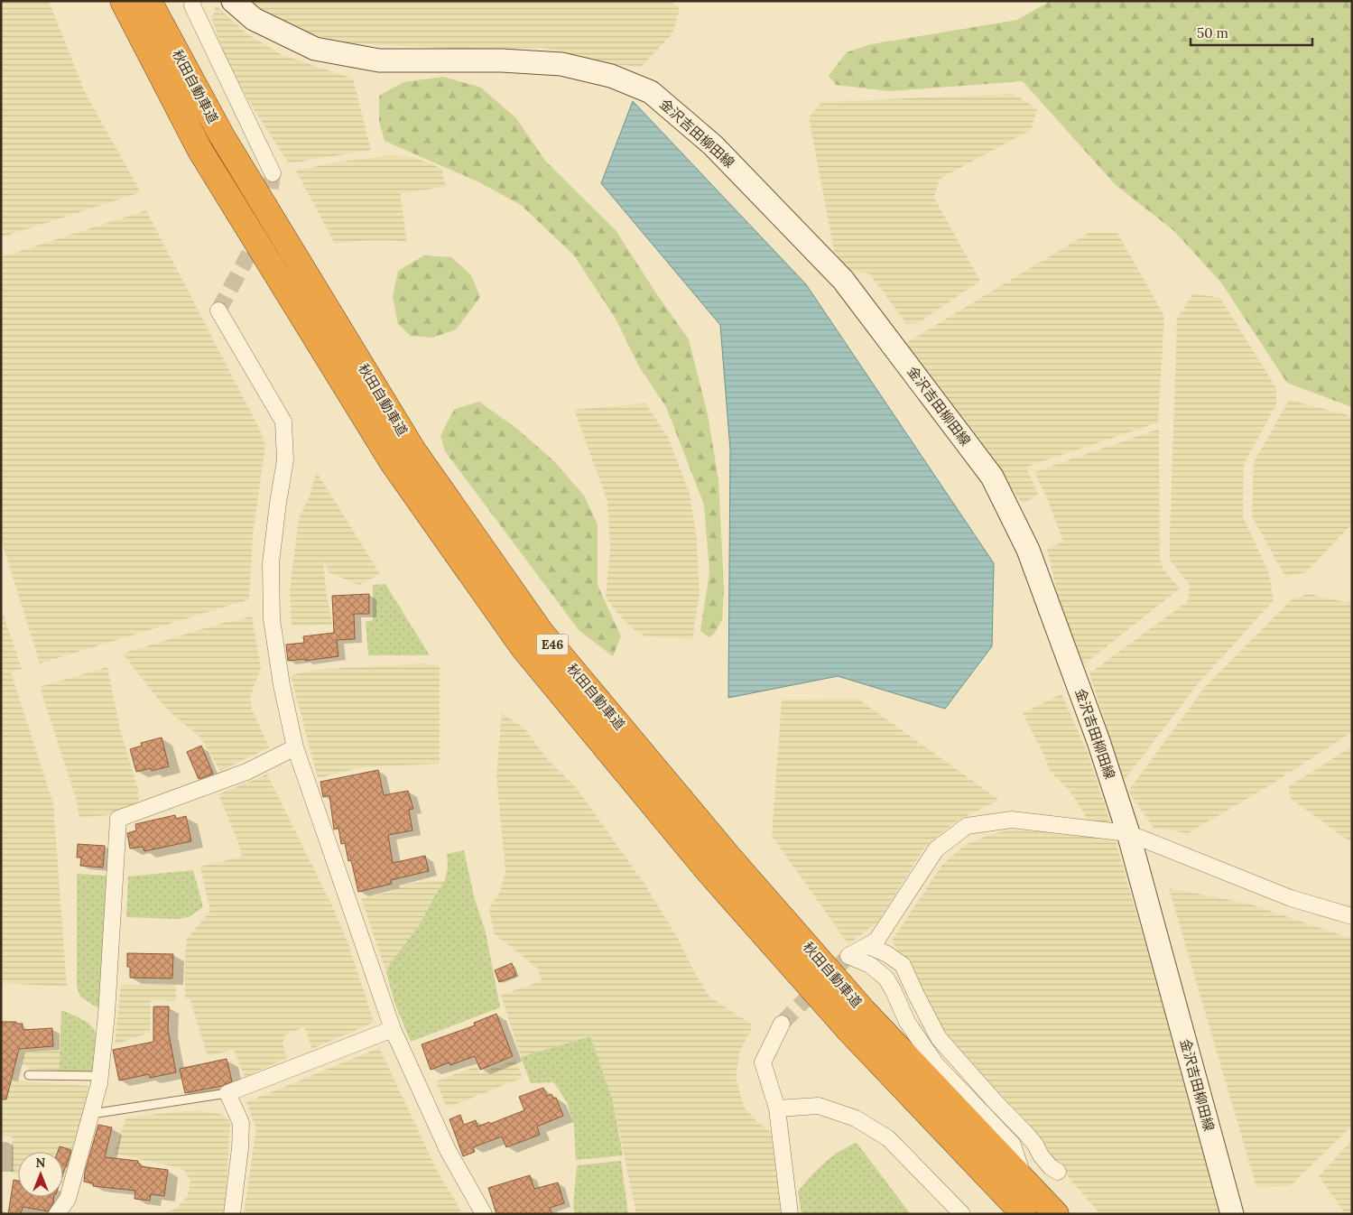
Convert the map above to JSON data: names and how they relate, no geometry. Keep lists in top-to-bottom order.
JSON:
{
  "streets": {
    "highway": ["秋田自動車道", "E46"],
    "main road": ["金沢吉田柳田線"]
  },
  "scale_bar": "50 m",
  "north": "top"
}
